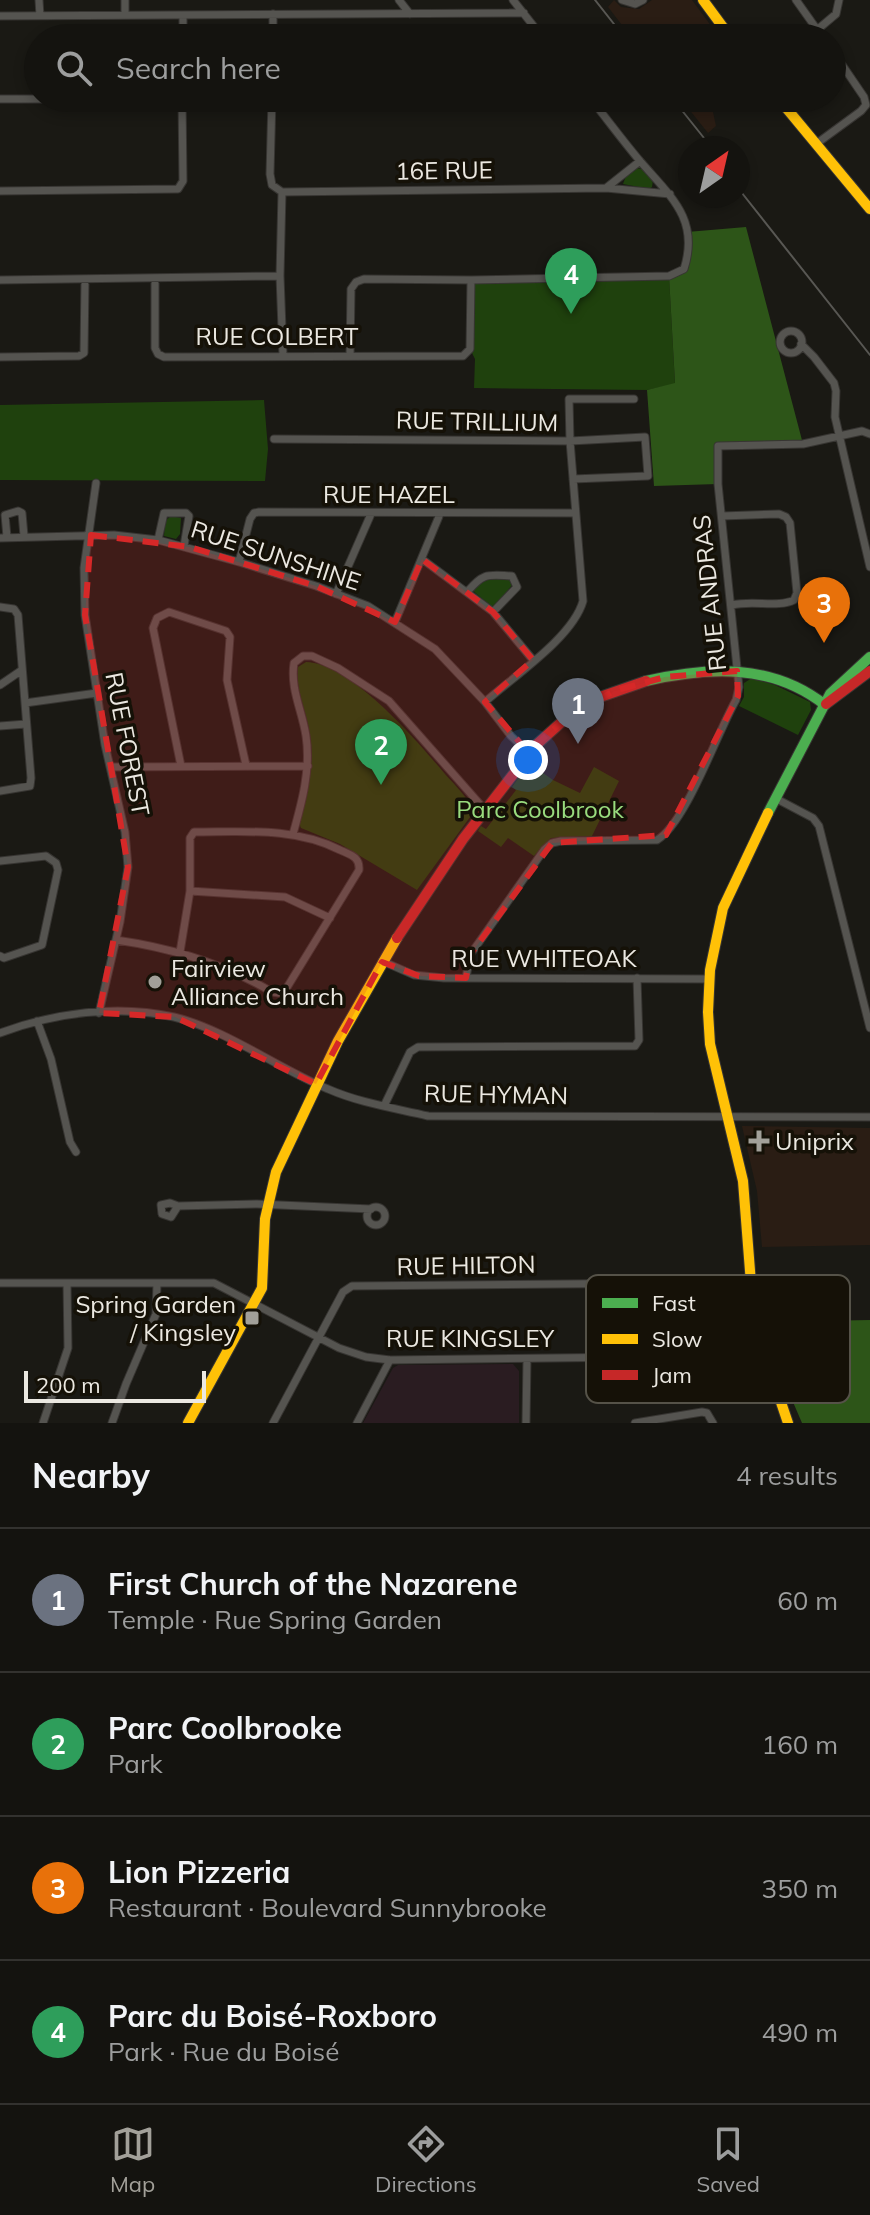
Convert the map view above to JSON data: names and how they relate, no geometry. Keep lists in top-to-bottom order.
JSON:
{
  "streets": {
    "street": [
      "16E RUE",
      "RUE COLBERT",
      "RUE TRILLIUM",
      "RUE HAZEL",
      "RUE SUNSHINE",
      "RUE ANDRAS",
      "RUE FOREST",
      "RUE WHITEOAK",
      "RUE HYMAN",
      "RUE HILTON",
      "RUE KINGSLEY"
    ]
  },
  "crossings": [
    ["RUE TRILLIUM", "RUE HAZEL"],
    ["RUE TRILLIUM", "RUE SUNSHINE"],
    ["RUE HAZEL", "RUE SUNSHINE"],
    ["RUE SUNSHINE", "RUE FOREST"],
    ["RUE ANDRAS", "RUE WHITEOAK"],
    ["RUE FOREST", "RUE HYMAN"],
    ["RUE HILTON", "RUE KINGSLEY"]
  ],
  "parks": ["Parc Coolbrook"],
  "places": {
    "other": ["Fairview Alliance Church"],
    "health": ["Uniprix"],
    "transit": ["Spring Garden / Kingsley"]
  },
  "legend": ["Fast", "Slow", "Jam"],
  "scale_bar": "200 m",
  "north": "top right",
  "page": {
    "search": "Search here",
    "pins": [
      "4",
      "3",
      "1",
      "2"
    ],
    "scale": "200 m",
    "heading": ["Nearby", "4 results"],
    "list": [
      {
        "mark": "1",
        "name": "First Church of the Nazarene",
        "note": "Temple · Rue Spring Garden",
        "value": "60 m"
      },
      {
        "mark": "2",
        "name": "Parc Coolbrooke",
        "note": "Park",
        "value": "160 m"
      },
      {
        "mark": "3",
        "name": "Lion Pizzeria",
        "note": "Restaurant · Boulevard Sunnybrooke",
        "value": "350 m"
      },
      {
        "mark": "4",
        "name": "Parc du Boisé-Roxboro",
        "note": "Park · Rue du Boisé",
        "value": "490 m"
      }
    ],
    "nav": ["Map", "Directions", "Saved"]
  }
}
